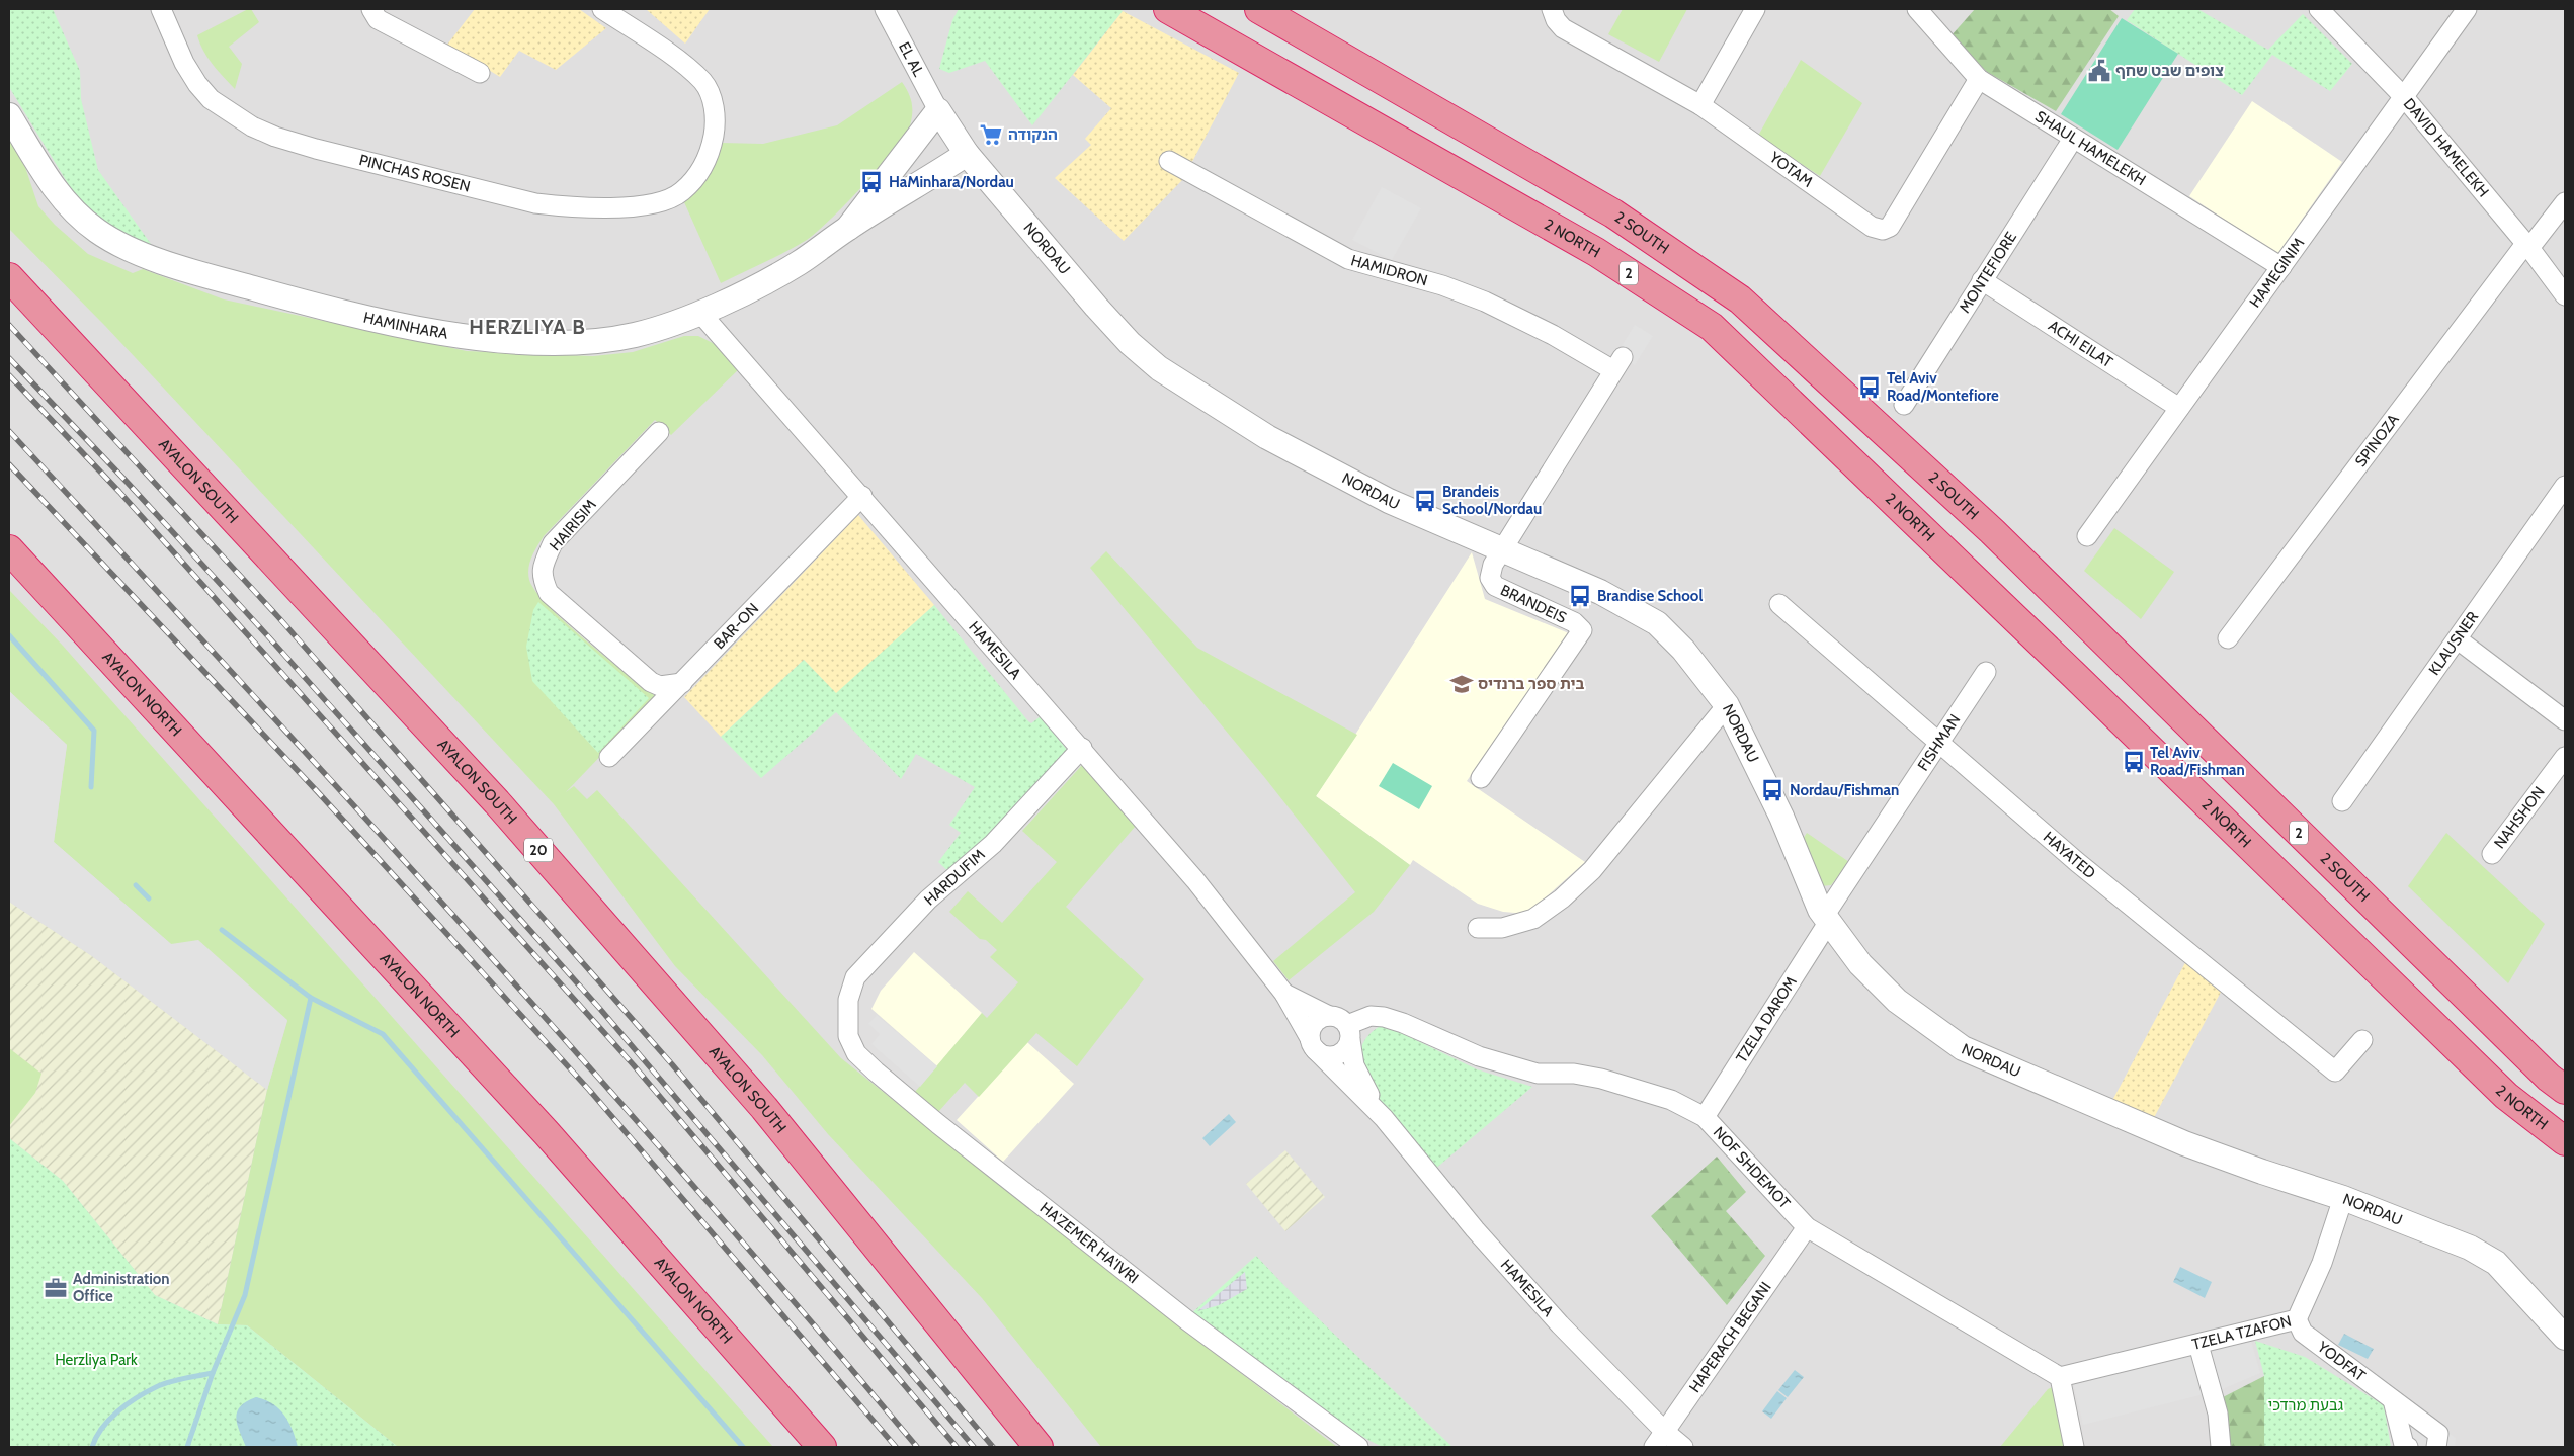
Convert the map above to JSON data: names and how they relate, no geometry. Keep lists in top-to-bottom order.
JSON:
{
  "streets": {
    "highway": [
      "2 SOUTH",
      "2 NORTH",
      "2",
      "AYALON SOUTH",
      "AYALON NORTH",
      "20"
    ],
    "street": [
      "EL AL",
      "SHAUL HAMELEKH",
      "DAVID HAMELEKH",
      "YOTAM",
      "PINCHAS ROSEN",
      "NORDAU",
      "HAMIDRON",
      "MONTEFIORE",
      "HAMEGINIM",
      "HAMINHARA",
      "ACHI EILAT",
      "SPINOZA",
      "HAIRISIM",
      "BRANDEIS",
      "BAR-ON",
      "KLAUSNER",
      "HAMESILA",
      "FISHMAN",
      "NAHSHON",
      "HAYATED",
      "HARDUFIM",
      "TZELA DAROM",
      "NOF SHDEMOT",
      "HA'ZEMER HA'IVRI",
      "TZELA TZAFON",
      "HAPERACH BEGANI",
      "YODFAT"
    ]
  },
  "crossings": [
    ["EL AL", "NORDAU"],
    ["EL AL", "HAMINHARA"],
    ["SHAUL HAMELEKH", "YOTAM"],
    ["SHAUL HAMELEKH", "MONTEFIORE"],
    ["SHAUL HAMELEKH", "HAMEGINIM"],
    ["DAVID HAMELEKH", "HAMEGINIM"],
    ["DAVID HAMELEKH", "SPINOZA"],
    ["NORDAU", "HAMIDRON"],
    ["NORDAU", "HAMINHARA"],
    ["NORDAU", "BRANDEIS"],
    ["NORDAU", "FISHMAN"],
    ["NORDAU", "TZELA DAROM"],
    ["NORDAU", "TZELA TZAFON"],
    ["HAMIDRON", "BRANDEIS"],
    ["MONTEFIORE", "ACHI EILAT"],
    ["HAMEGINIM", "ACHI EILAT"],
    ["HAMINHARA", "HAMESILA"],
    ["HAIRISIM", "BAR-ON"],
    ["BAR-ON", "HAMESILA"],
    ["HAMESILA", "HARDUFIM"],
    ["HAMESILA", "NOF SHDEMOT"],
    ["HAMESILA", "HAPERACH BEGANI"],
    ["FISHMAN", "HAYATED"],
    ["FISHMAN", "TZELA DAROM"],
    ["HARDUFIM", "HA'ZEMER HA'IVRI"],
    ["TZELA DAROM", "NOF SHDEMOT"],
    ["NOF SHDEMOT", "TZELA TZAFON"],
    ["NOF SHDEMOT", "HAPERACH BEGANI"],
    ["TZELA TZAFON", "YODFAT"]
  ],
  "districts": ["HERZLIYA B"],
  "parks": ["Herzliya Park", "גבעת מרדכי"],
  "places": {
    "public building": ["צופים שבט שחף"],
    "supermarket": ["הנקודה"],
    "bus stop": [
      "HaMinhara/Nordau",
      "Tel Aviv Road/Montefiore",
      "Brandeis School/Nordau",
      "Brandise School",
      "Tel Aviv Road/Fishman",
      "Nordau/Fishman"
    ],
    "school or university": ["בית ספר ברנדיס"],
    "office": ["Administration Office"]
  }
}
